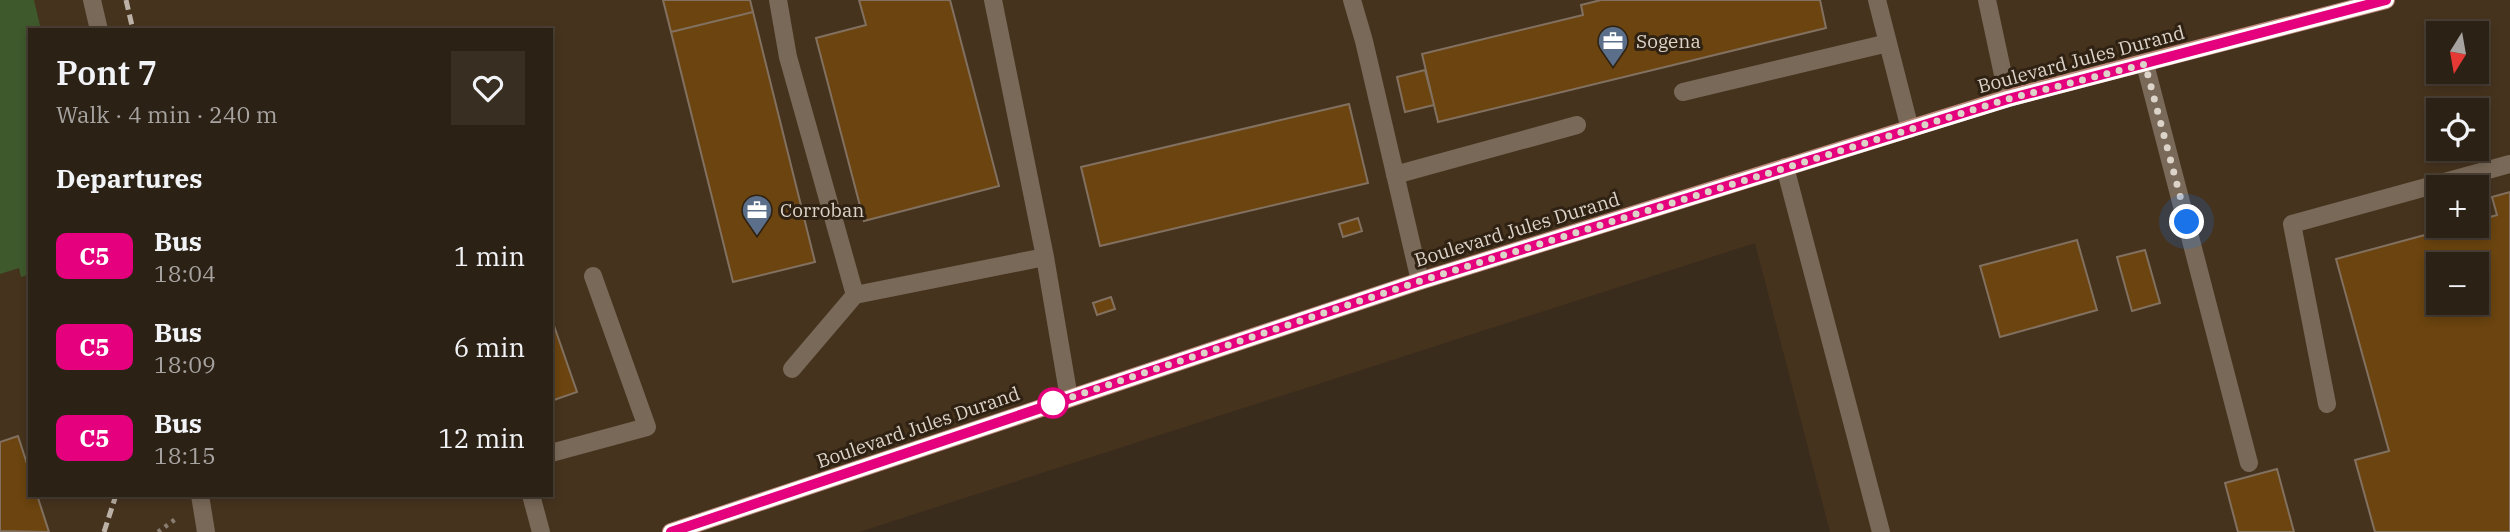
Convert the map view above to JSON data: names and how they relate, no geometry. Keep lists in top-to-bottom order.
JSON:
{
  "streets": {
    "main road": ["Boulevard Jules Durand"]
  },
  "places": {
    "office": ["Sogena", "Corroban"]
  },
  "lines": ["bus line C5"],
  "north": "bottom",
  "page": {
    "map_buttons": ["+", "−"],
    "heading": [
      ["Pont 7", "Walk · 4 min · 240 m"],
      "Departures"
    ],
    "list": [
      {
        "mark": "C5",
        "name": "Bus",
        "note": "18:04",
        "value": "1 min"
      },
      {
        "mark": "C5",
        "name": "Bus",
        "note": "18:09",
        "value": "6 min"
      },
      {
        "mark": "C5",
        "name": "Bus",
        "note": "18:15",
        "value": "12 min"
      }
    ]
  }
}
